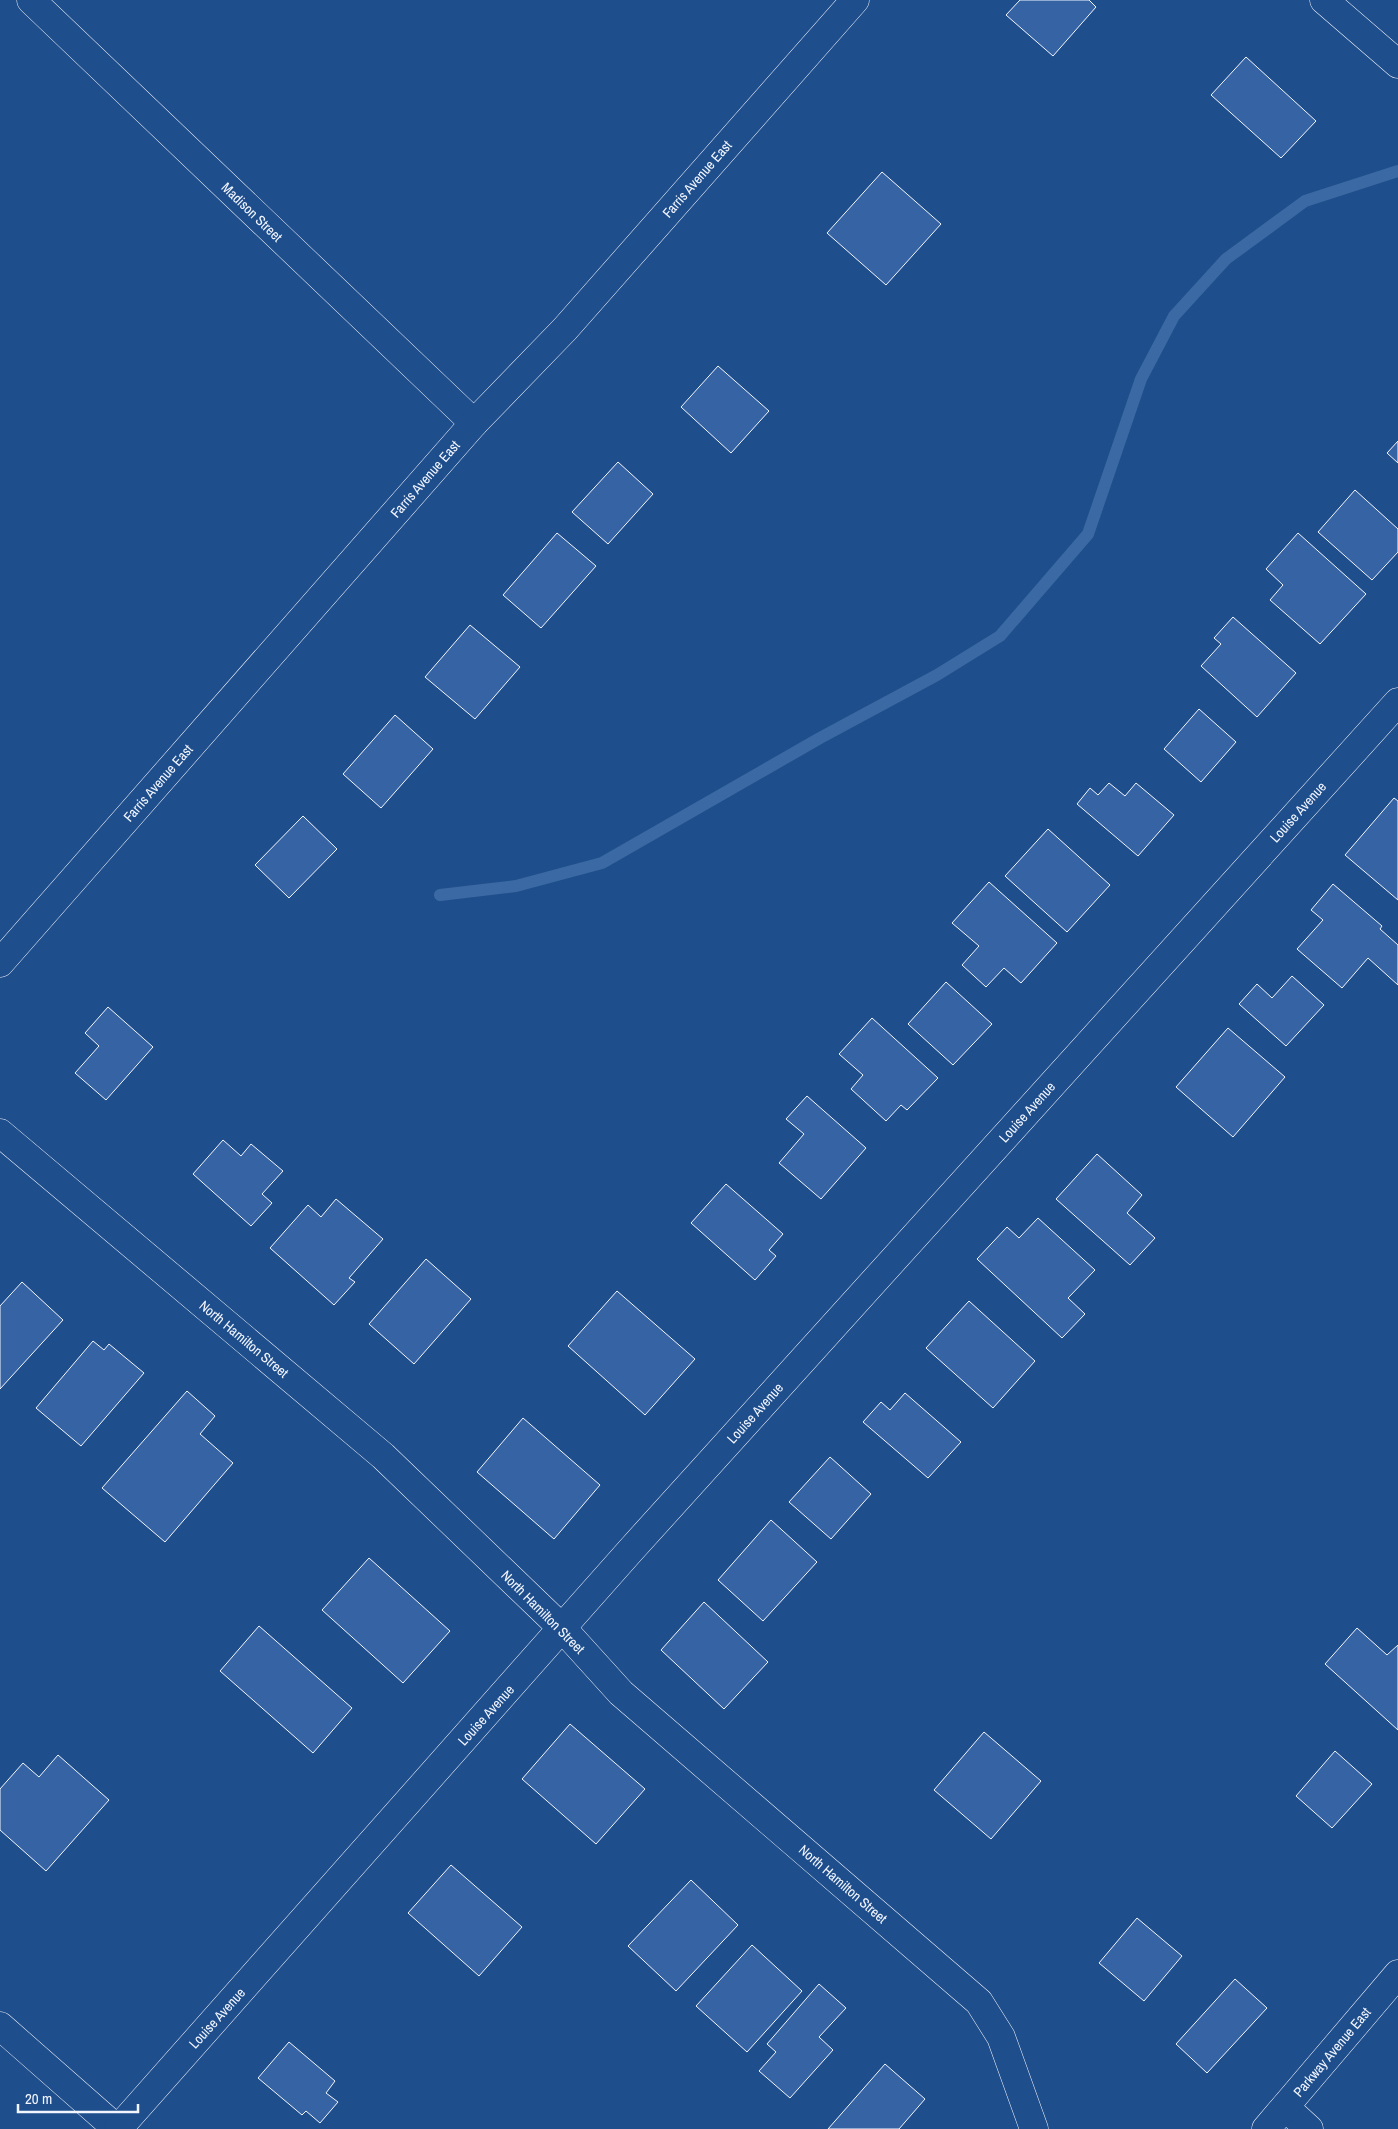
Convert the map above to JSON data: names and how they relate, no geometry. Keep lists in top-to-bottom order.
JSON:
{
  "streets": {
    "street": [
      "Farris Avenue East",
      "Madison Street",
      "Louise Avenue",
      "North Hamilton Street",
      "Parkway Avenue East"
    ]
  },
  "crossings": [
    ["Farris Avenue East", "Madison Street"],
    ["Louise Avenue", "North Hamilton Street"]
  ],
  "scale_bar": "20 m"
}
